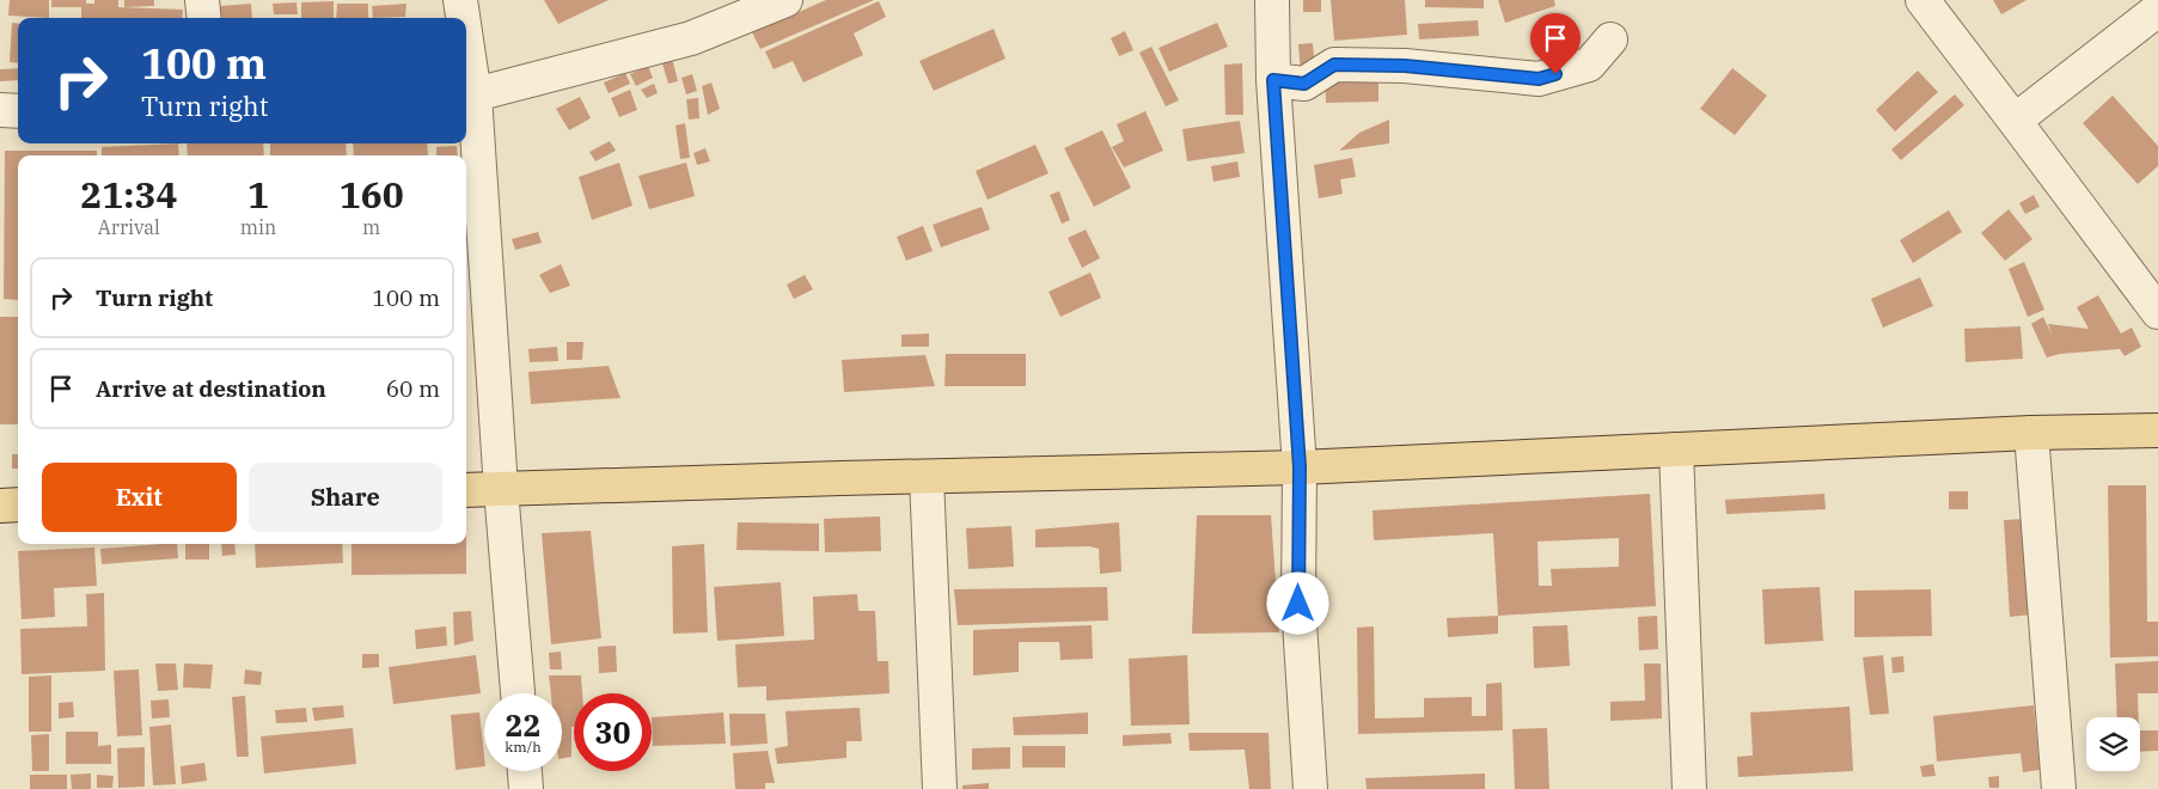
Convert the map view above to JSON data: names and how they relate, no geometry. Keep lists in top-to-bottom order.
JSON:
{
  "page": {
    "turn": ["100 m", "Turn right"],
    "eta": [
      "21:34",
      "Arrival",
      "1",
      "min",
      "160",
      "m"
    ],
    "list": [
      {
        "name": "Turn right",
        "value": "100 m"
      },
      {
        "name": "Arrive at destination",
        "value": "60 m"
      }
    ],
    "buttons": ["Exit", "Share"],
    "speed": "22 km/h",
    "limit": "30"
  }
}
